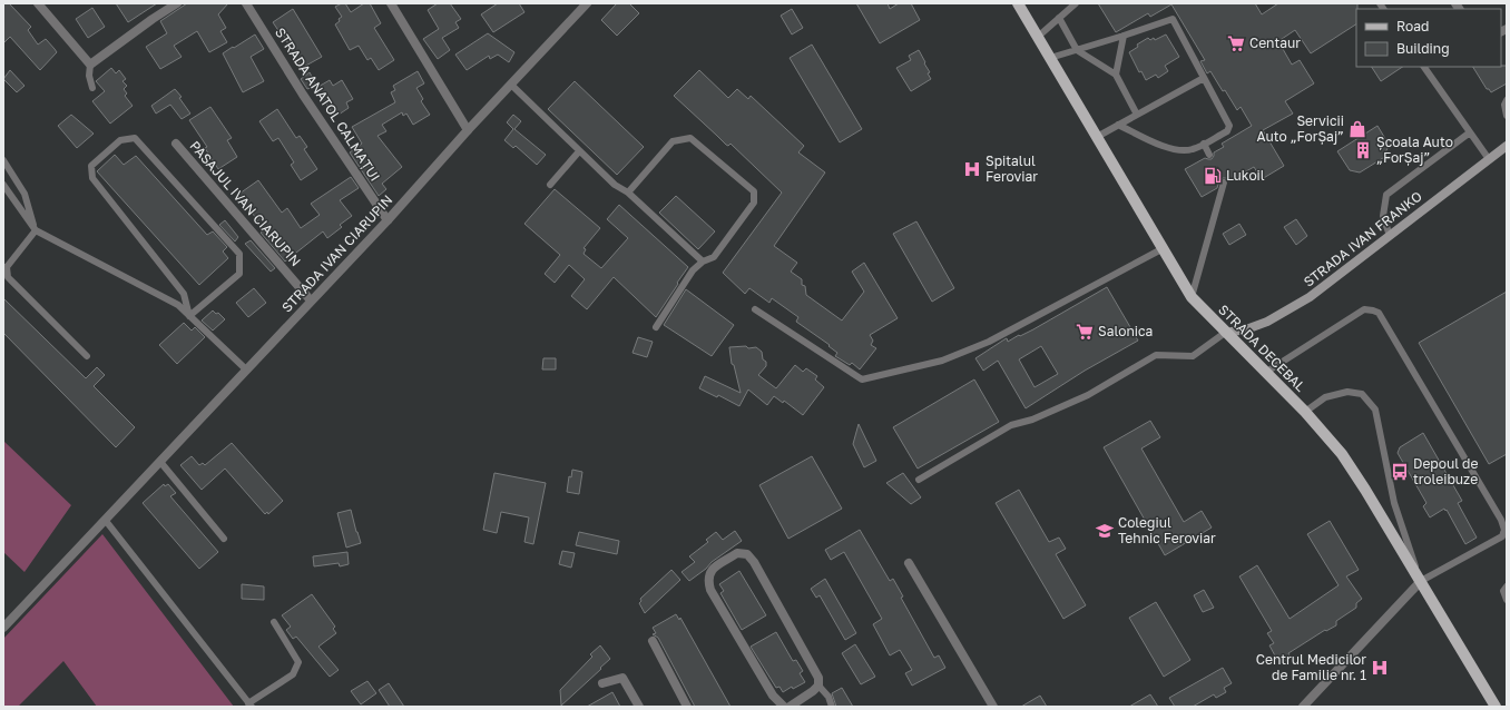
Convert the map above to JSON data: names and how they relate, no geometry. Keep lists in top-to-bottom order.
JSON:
{
  "streets": {
    "main road": ["STRADA IVAN FRANKO", "STRADA DECEBAL"],
    "street": ["STRADA ANATOL CALMAȚUI", "PASAJUL IVAN CIARUPIN", "STRADA IVAN CIARUPIN"]
  },
  "crossings": [
    ["STRADA ANATOL CALMAȚUI", "STRADA IVAN CIARUPIN"],
    ["PASAJUL IVAN CIARUPIN", "STRADA IVAN CIARUPIN"],
    ["STRADA IVAN FRANKO", "STRADA DECEBAL"]
  ],
  "places": {
    "supermarket": ["Centaur", "Salonica"],
    "shop": ["Servicii Auto „ForȘaj”"],
    "building": ["Școala Auto „ForȘaj”"],
    "hospital": ["Spitalul Feroviar", "Centrul Medicilor de Familie nr. 1"],
    "fuel station": ["Lukoil"],
    "bus stop": ["Depoul de troleibuze"],
    "school or university": ["Colegiul Tehnic Feroviar"]
  },
  "legend": ["Road", "Building"]
}
